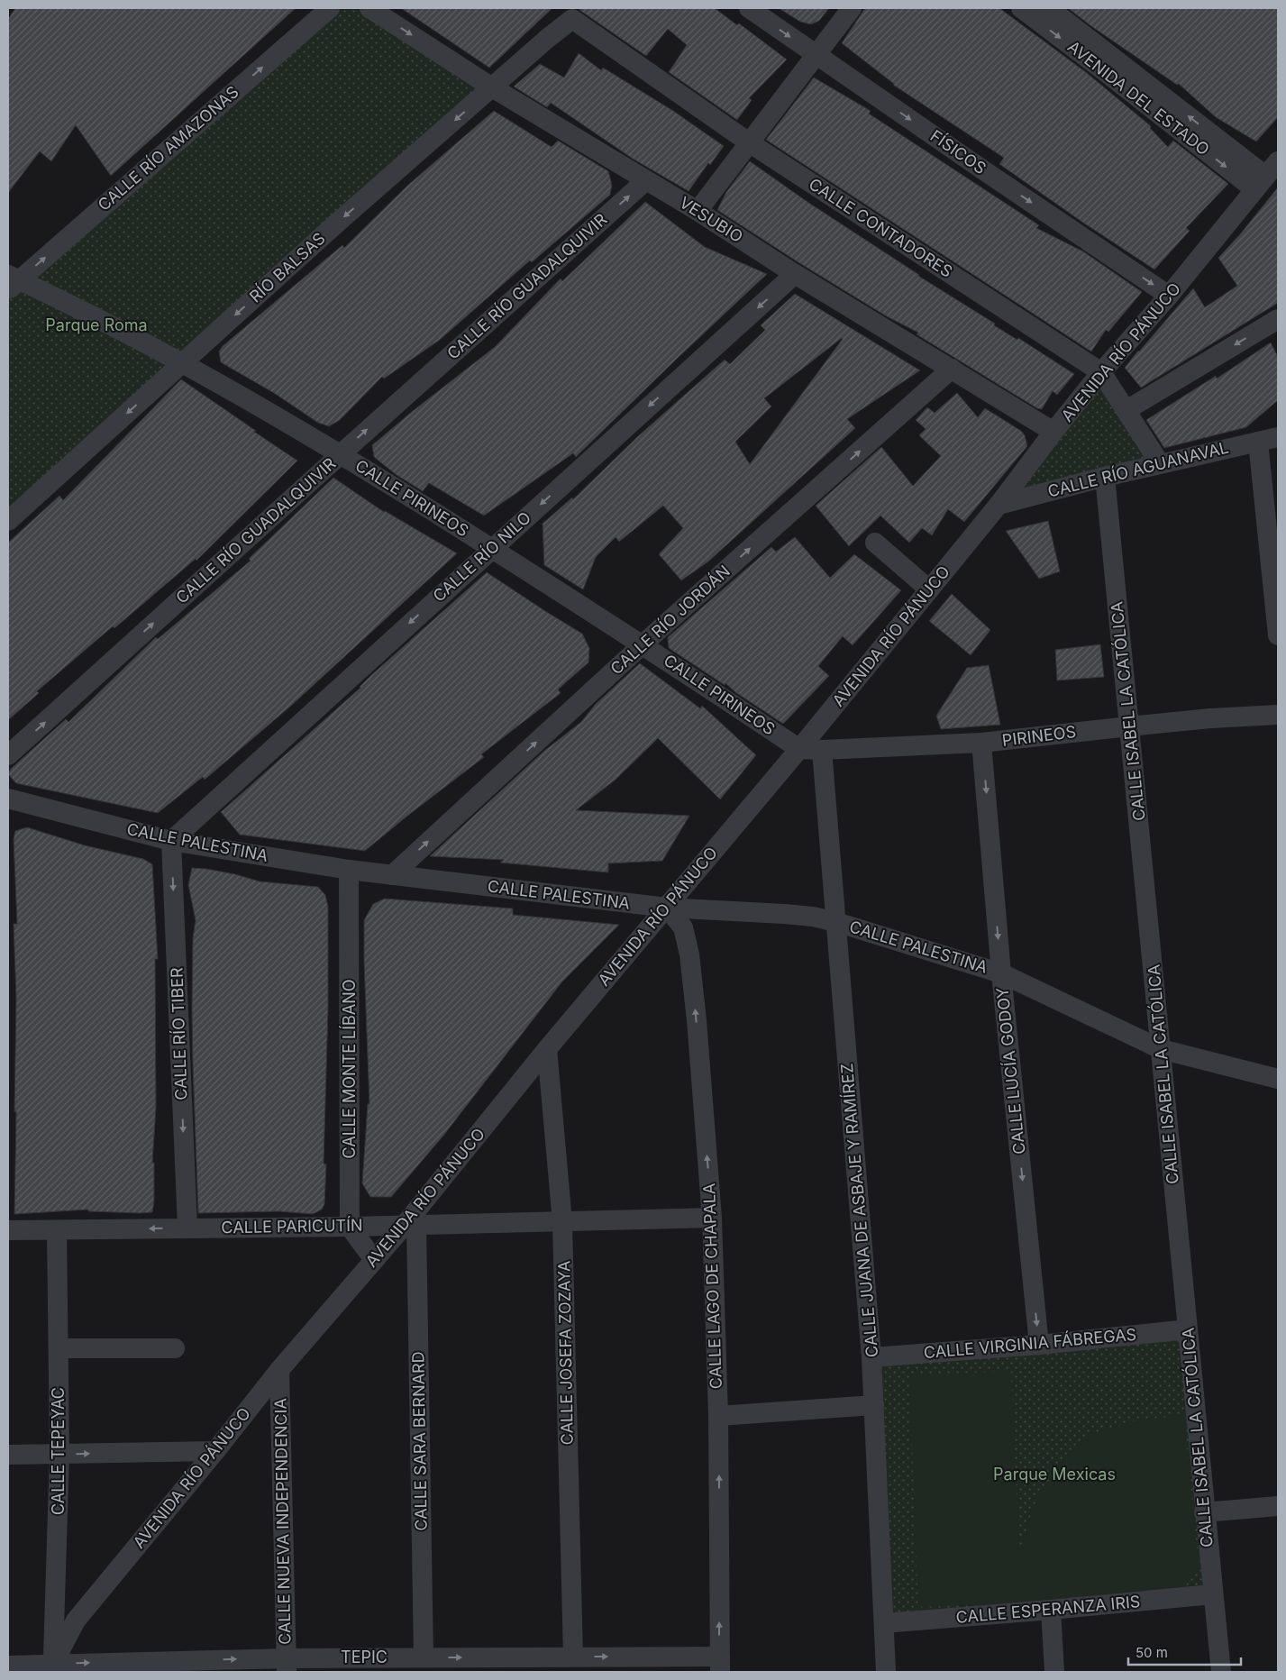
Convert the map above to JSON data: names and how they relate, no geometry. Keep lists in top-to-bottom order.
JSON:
{
  "streets": {
    "street": [
      "AVENIDA DEL ESTADO",
      "CALLE RÍO AMAZONAS",
      "FÍSICOS",
      "VESUBIO",
      "CALLE CONTADORES",
      "RÍO BALSAS",
      "CALLE RÍO GUADALQUIVIR",
      "AVENIDA RÍO PÁNUCO",
      "CALLE RÍO AGUANAVAL",
      "CALLE PIRINEOS",
      "CALLE RÍO NILO",
      "CALLE RÍO JORDÁN",
      "CALLE ISABEL LA CATÓLICA",
      "PIRINEOS",
      "CALLE PALESTINA",
      "CALLE RÍO TIBER",
      "CALLE MONTE LÍBANO",
      "CALLE LUCÍA GODOY",
      "CALLE JUANA DE ASBAJE Y RAMÍREZ",
      "CALLE PARICUTÍN",
      "CALLE LAGO DE CHAPALA",
      "CALLE VIRGINIA FÁBREGAS",
      "CALLE JOSEFA ZOZAYA",
      "CALLE SARA BERNARD",
      "CALLE TEPEYAC",
      "CALLE NUEVA INDEPENDENCIA",
      "CALLE ESPERANZA IRIS",
      "TEPIC"
    ]
  },
  "crossings": [
    ["AVENIDA DEL ESTADO", "AVENIDA RÍO PÁNUCO"],
    ["CALLE RÍO AMAZONAS", "CALLE PIRINEOS"],
    ["FÍSICOS", "AVENIDA RÍO PÁNUCO"],
    ["VESUBIO", "RÍO BALSAS"],
    ["VESUBIO", "CALLE RÍO GUADALQUIVIR"],
    ["VESUBIO", "AVENIDA RÍO PÁNUCO"],
    ["VESUBIO", "CALLE RÍO NILO"],
    ["VESUBIO", "CALLE RÍO JORDÁN"],
    ["CALLE CONTADORES", "RÍO BALSAS"],
    ["CALLE CONTADORES", "AVENIDA RÍO PÁNUCO"],
    ["CALLE CONTADORES", "CALLE RÍO AGUANAVAL"],
    ["RÍO BALSAS", "CALLE PIRINEOS"],
    ["CALLE RÍO GUADALQUIVIR", "CALLE PIRINEOS"],
    ["AVENIDA RÍO PÁNUCO", "CALLE RÍO AGUANAVAL"],
    ["AVENIDA RÍO PÁNUCO", "CALLE PIRINEOS"],
    ["AVENIDA RÍO PÁNUCO", "PIRINEOS"],
    ["AVENIDA RÍO PÁNUCO", "CALLE PALESTINA"],
    ["AVENIDA RÍO PÁNUCO", "CALLE PARICUTÍN"],
    ["AVENIDA RÍO PÁNUCO", "CALLE LAGO DE CHAPALA"],
    ["AVENIDA RÍO PÁNUCO", "CALLE JOSEFA ZOZAYA"],
    ["AVENIDA RÍO PÁNUCO", "CALLE SARA BERNARD"],
    ["AVENIDA RÍO PÁNUCO", "CALLE TEPEYAC"],
    ["AVENIDA RÍO PÁNUCO", "CALLE NUEVA INDEPENDENCIA"],
    ["AVENIDA RÍO PÁNUCO", "TEPIC"],
    ["CALLE RÍO AGUANAVAL", "CALLE ISABEL LA CATÓLICA"],
    ["CALLE PIRINEOS", "CALLE RÍO NILO"],
    ["CALLE PIRINEOS", "CALLE RÍO JORDÁN"],
    ["CALLE PIRINEOS", "PIRINEOS"],
    ["CALLE RÍO NILO", "CALLE PALESTINA"],
    ["CALLE RÍO NILO", "CALLE RÍO TIBER"],
    ["CALLE RÍO JORDÁN", "CALLE PALESTINA"],
    ["CALLE ISABEL LA CATÓLICA", "PIRINEOS"],
    ["CALLE ISABEL LA CATÓLICA", "CALLE PALESTINA"],
    ["CALLE ISABEL LA CATÓLICA", "CALLE VIRGINIA FÁBREGAS"],
    ["CALLE ISABEL LA CATÓLICA", "CALLE ESPERANZA IRIS"],
    ["PIRINEOS", "CALLE LUCÍA GODOY"],
    ["PIRINEOS", "CALLE JUANA DE ASBAJE Y RAMÍREZ"],
    ["CALLE PALESTINA", "CALLE RÍO TIBER"],
    ["CALLE PALESTINA", "CALLE MONTE LÍBANO"],
    ["CALLE PALESTINA", "CALLE LUCÍA GODOY"],
    ["CALLE PALESTINA", "CALLE JUANA DE ASBAJE Y RAMÍREZ"],
    ["CALLE PALESTINA", "CALLE LAGO DE CHAPALA"],
    ["CALLE RÍO TIBER", "CALLE PARICUTÍN"],
    ["CALLE MONTE LÍBANO", "CALLE PARICUTÍN"],
    ["CALLE LUCÍA GODOY", "CALLE VIRGINIA FÁBREGAS"],
    ["CALLE JUANA DE ASBAJE Y RAMÍREZ", "CALLE VIRGINIA FÁBREGAS"],
    ["CALLE JUANA DE ASBAJE Y RAMÍREZ", "CALLE ESPERANZA IRIS"],
    ["CALLE PARICUTÍN", "CALLE LAGO DE CHAPALA"],
    ["CALLE PARICUTÍN", "CALLE JOSEFA ZOZAYA"],
    ["CALLE PARICUTÍN", "CALLE SARA BERNARD"],
    ["CALLE PARICUTÍN", "CALLE TEPEYAC"],
    ["CALLE LAGO DE CHAPALA", "TEPIC"],
    ["CALLE JOSEFA ZOZAYA", "TEPIC"],
    ["CALLE SARA BERNARD", "TEPIC"],
    ["CALLE TEPEYAC", "TEPIC"],
    ["CALLE NUEVA INDEPENDENCIA", "TEPIC"]
  ],
  "one_way": [
    "CALLE RÍO AMAZONAS",
    "FÍSICOS",
    "RÍO BALSAS",
    "CALLE RÍO GUADALQUIVIR",
    "CALLE RÍO NILO",
    "CALLE RÍO JORDÁN",
    "CALLE RÍO TIBER",
    "CALLE LUCÍA GODOY",
    "CALLE LAGO DE CHAPALA",
    "TEPIC"
  ],
  "parks": ["Parque Roma", "Parque Mexicas"],
  "scale_bar": "50 m"
}
